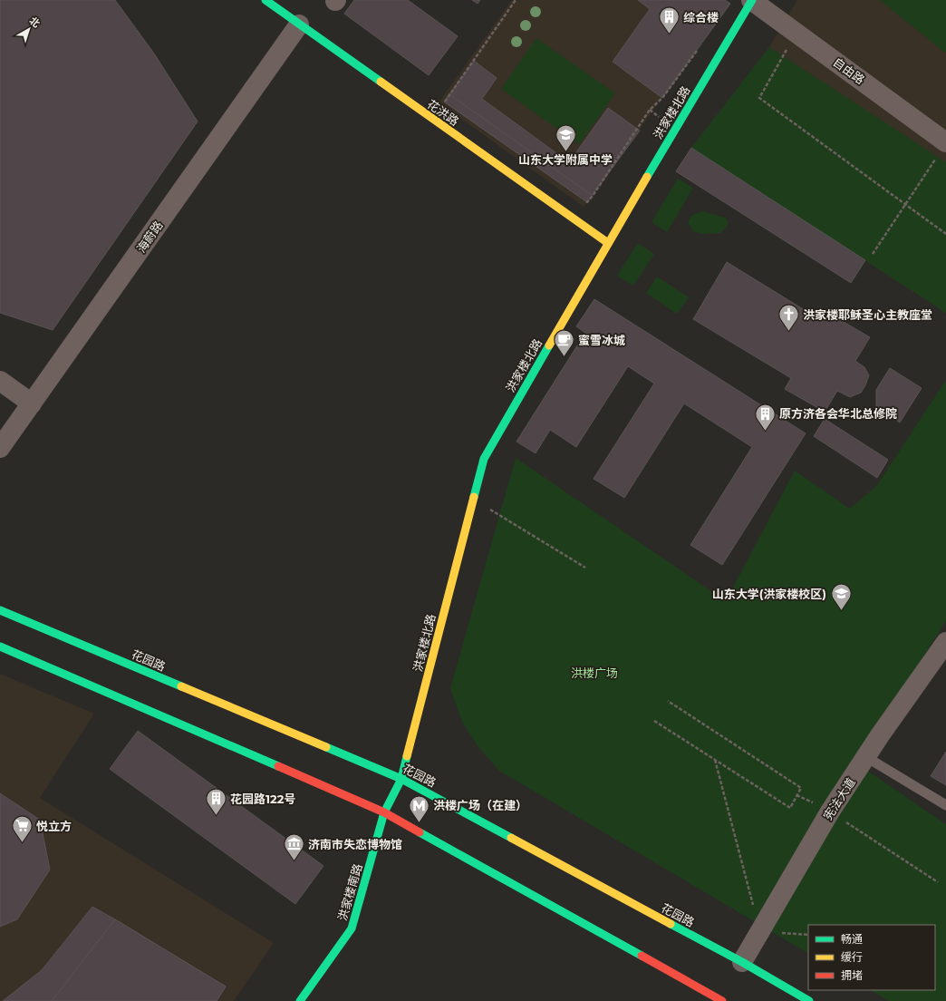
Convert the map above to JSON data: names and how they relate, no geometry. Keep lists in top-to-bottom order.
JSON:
{
  "streets": {
    "main road": [
      "花洪路",
      "洪家楼北路",
      "花园路",
      "洪家楼南路"
    ],
    "street": ["自由路", "海蔚路", "宪法大道"]
  },
  "crossings": [
    ["自由路", "洪家楼北路"],
    ["花洪路", "洪家楼北路"],
    ["花洪路", "海蔚路"],
    ["洪家楼北路", "花园路"],
    ["洪家楼北路", "洪家楼南路"],
    ["花园路", "宪法大道"],
    ["花园路", "洪家楼南路"]
  ],
  "parks": ["洪楼广场"],
  "places": {
    "building": ["综合楼", "原方济各会华北总修院", "花园路122号"],
    "school or university": ["山东大学附属中学", "山东大学(洪家楼校区)"],
    "church": ["洪家楼耶稣圣心主教座堂"],
    "cafe": ["蜜雪冰城"],
    "metro station": ["洪楼广场（在建）"],
    "supermarket": ["悦立方"],
    "museum": ["济南市失恋博物馆"]
  },
  "legend": ["畅通", "缓行", "拥堵"],
  "north": "top right"
}
